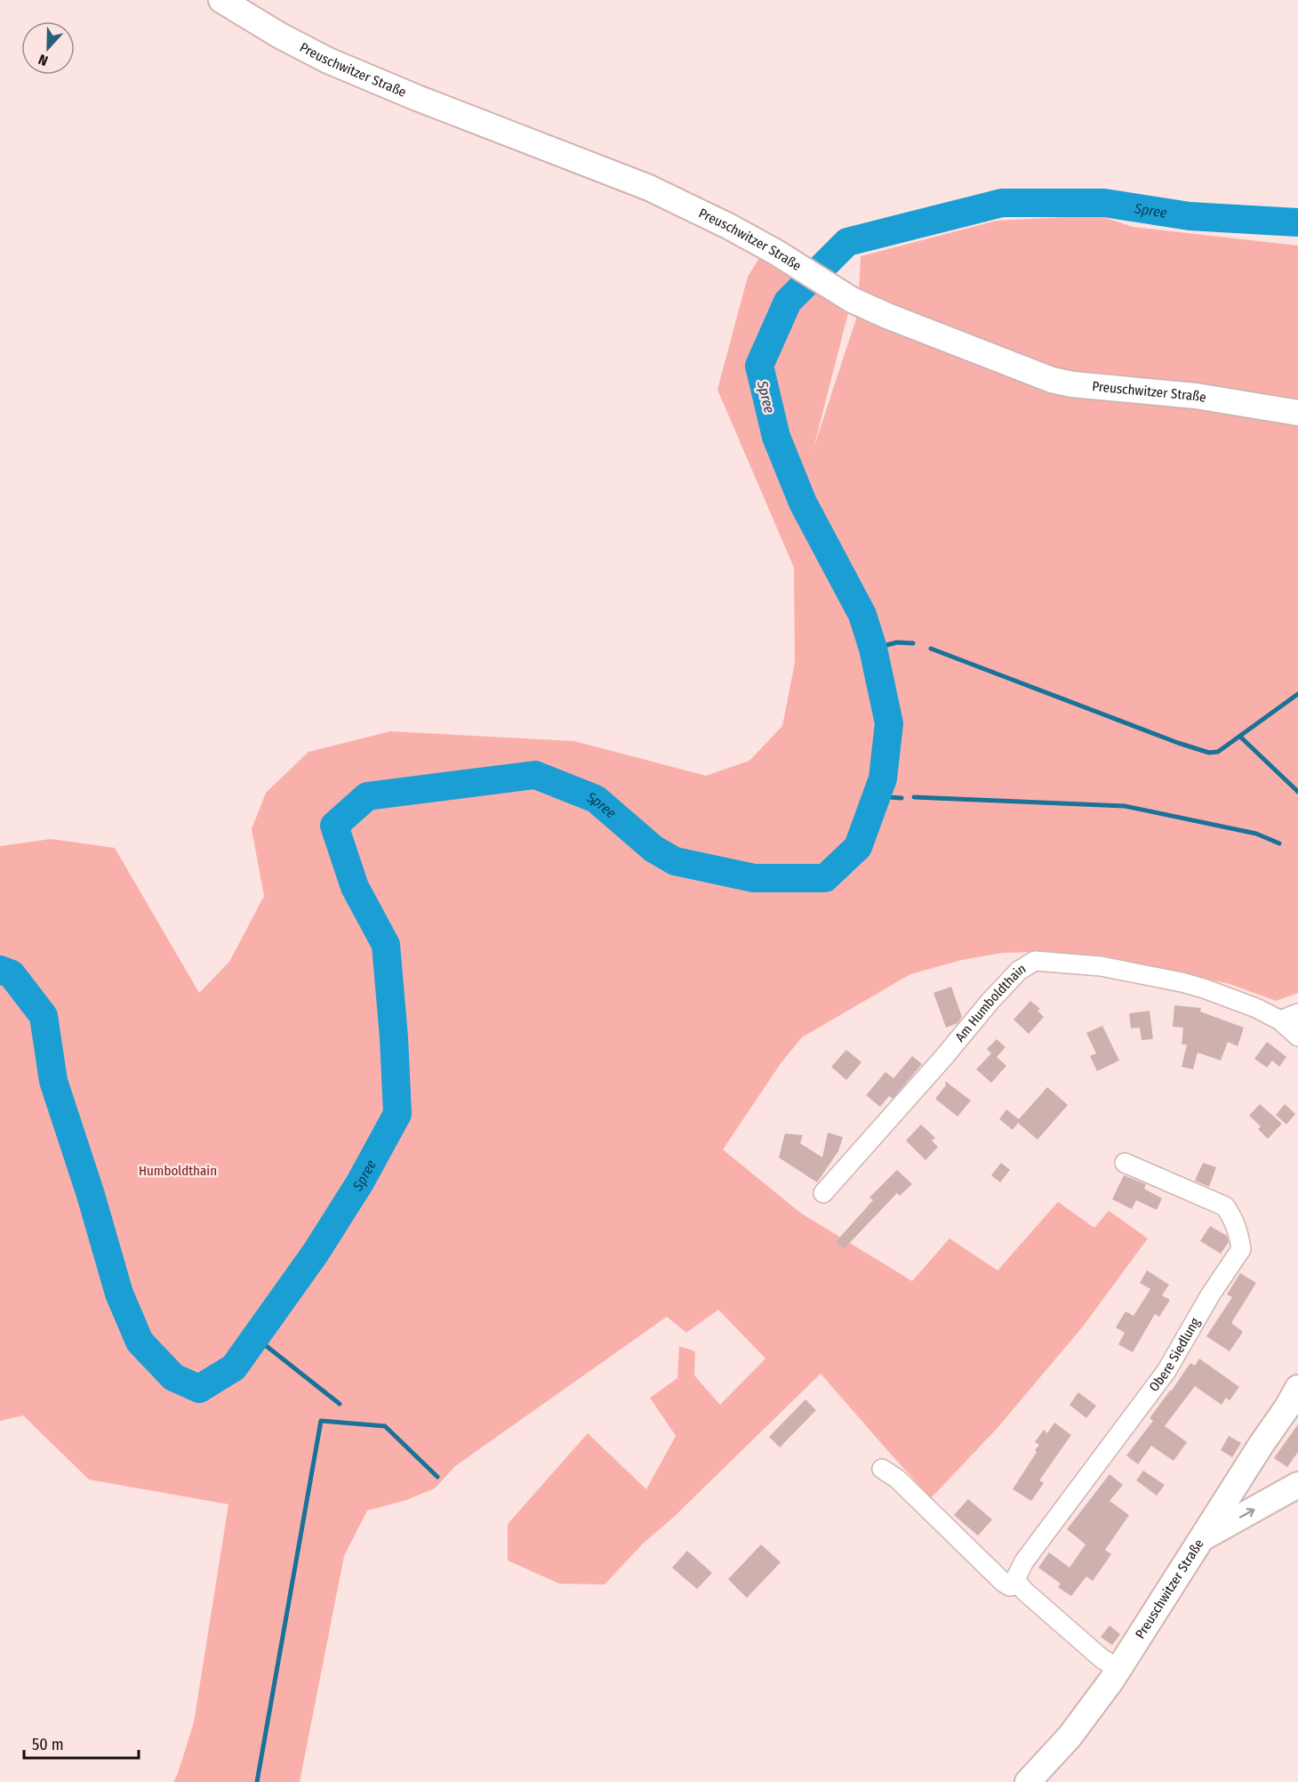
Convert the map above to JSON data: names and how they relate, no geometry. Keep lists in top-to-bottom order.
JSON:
{
  "streets": {
    "street": ["Preuschwitzer Straße", "Am Humboldthain", "Obere Siedlung"]
  },
  "water": ["Spree"],
  "parks": ["Humboldthain"],
  "scale_bar": "50 m",
  "north": "bottom"
}
